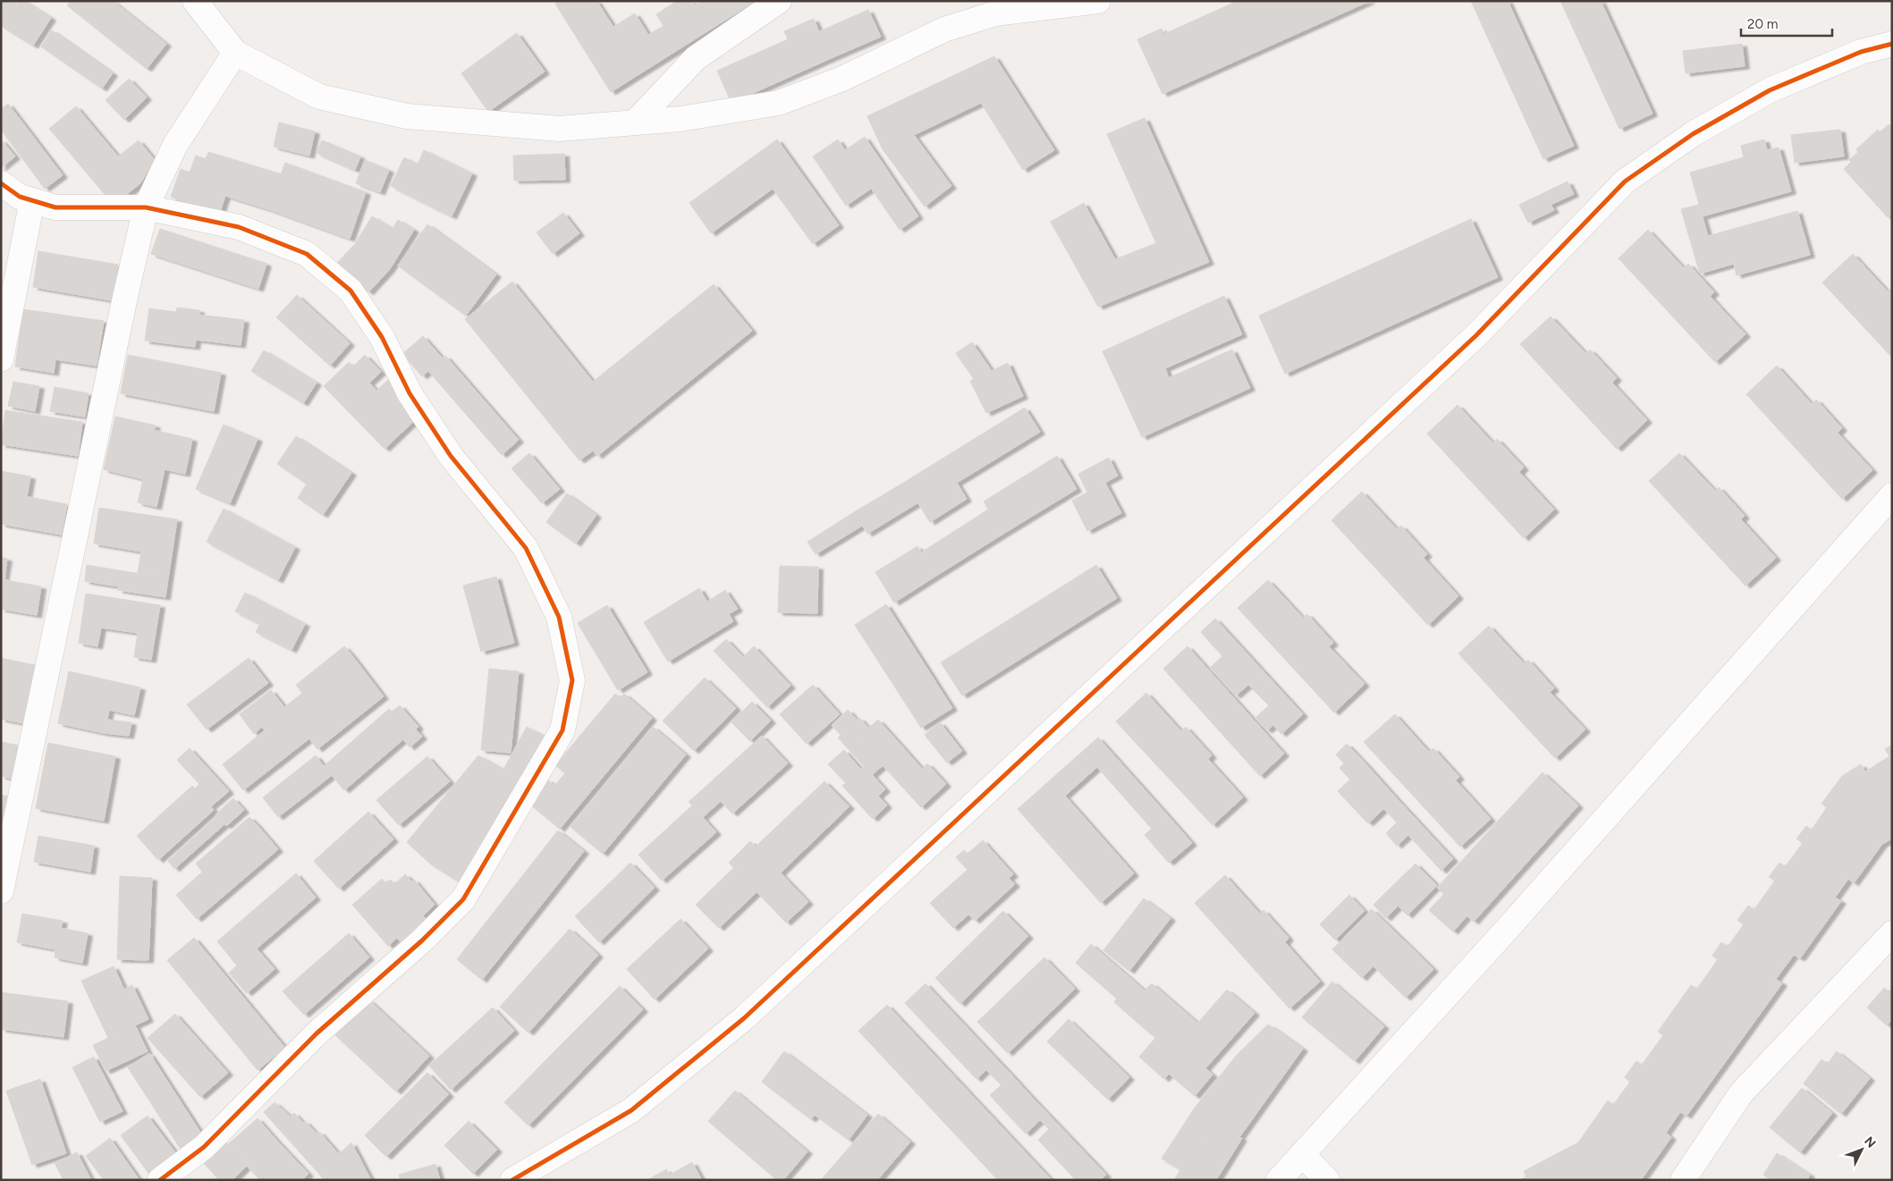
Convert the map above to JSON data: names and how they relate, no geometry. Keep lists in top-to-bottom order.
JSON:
{
  "scale_bar": "20 m",
  "north": "top right"
}
